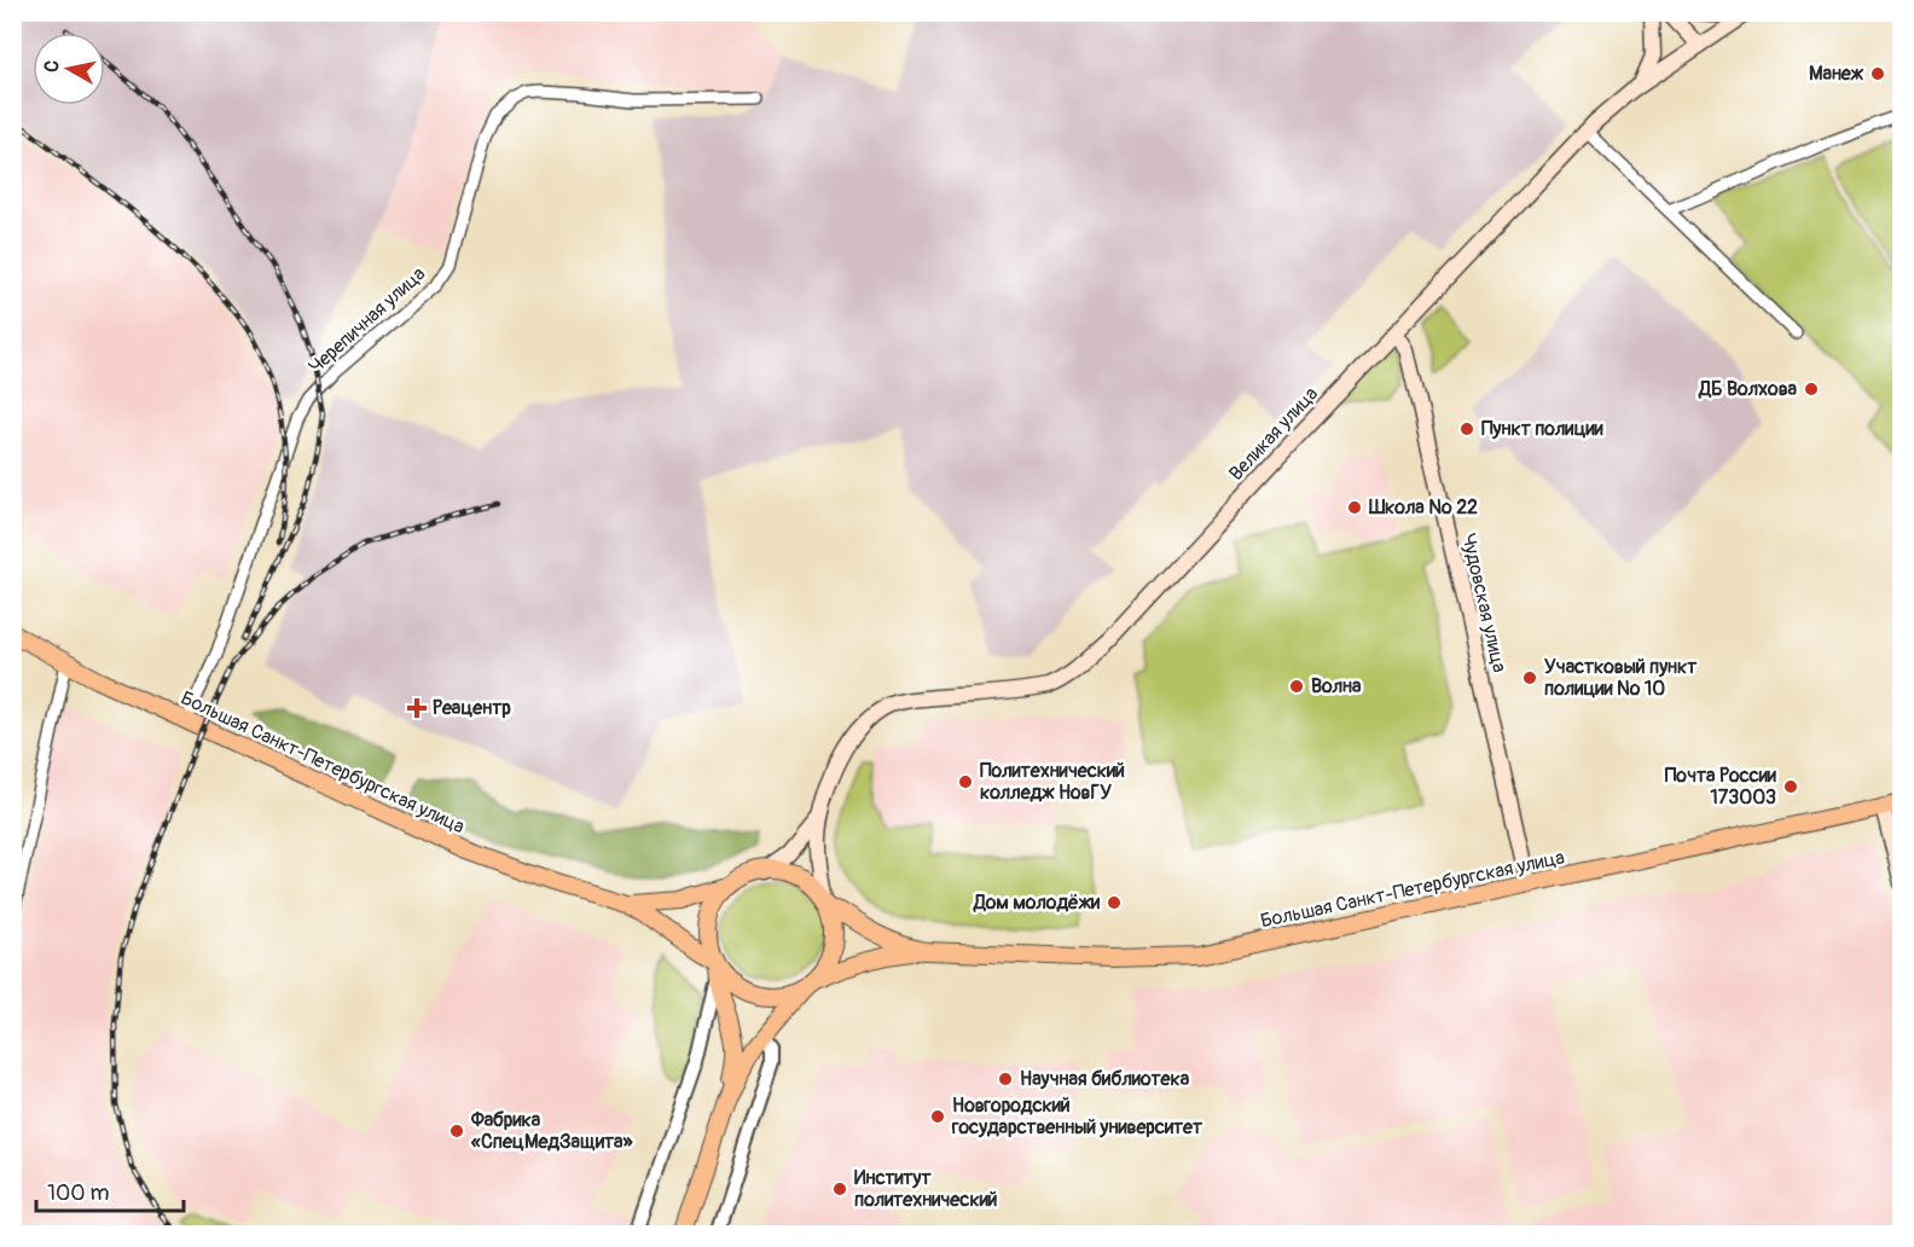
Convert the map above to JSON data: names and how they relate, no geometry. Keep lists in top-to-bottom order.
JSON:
{
  "streets": {
    "main road": ["Великая улица", "Чудовская улица", "Большая Санкт-Петербургская улица"],
    "street": ["Черепичная улица"]
  },
  "crossings": [
    ["Черепичная улица", "Большая Санкт-Петербургская улица"],
    ["Великая улица", "Чудовская улица"],
    ["Чудовская улица", "Большая Санкт-Петербургская улица"]
  ],
  "places": {
    "other": [
      "Манеж",
      "ДБ Волхова",
      "Пункт полиции",
      "Школа № 22",
      "Участковый пункт полиции № 10",
      "Волна",
      "Политехнический колледж НовГУ",
      "Почта России 173003",
      "Дом молодёжи",
      "Научная библиотека",
      "Новгородский государственный университет",
      "Фабрика «СпецМедЗащита»",
      "Институт политехнический"
    ],
    "health": ["Реацентр"]
  },
  "scale_bar": "100 m",
  "north": "left"
}
